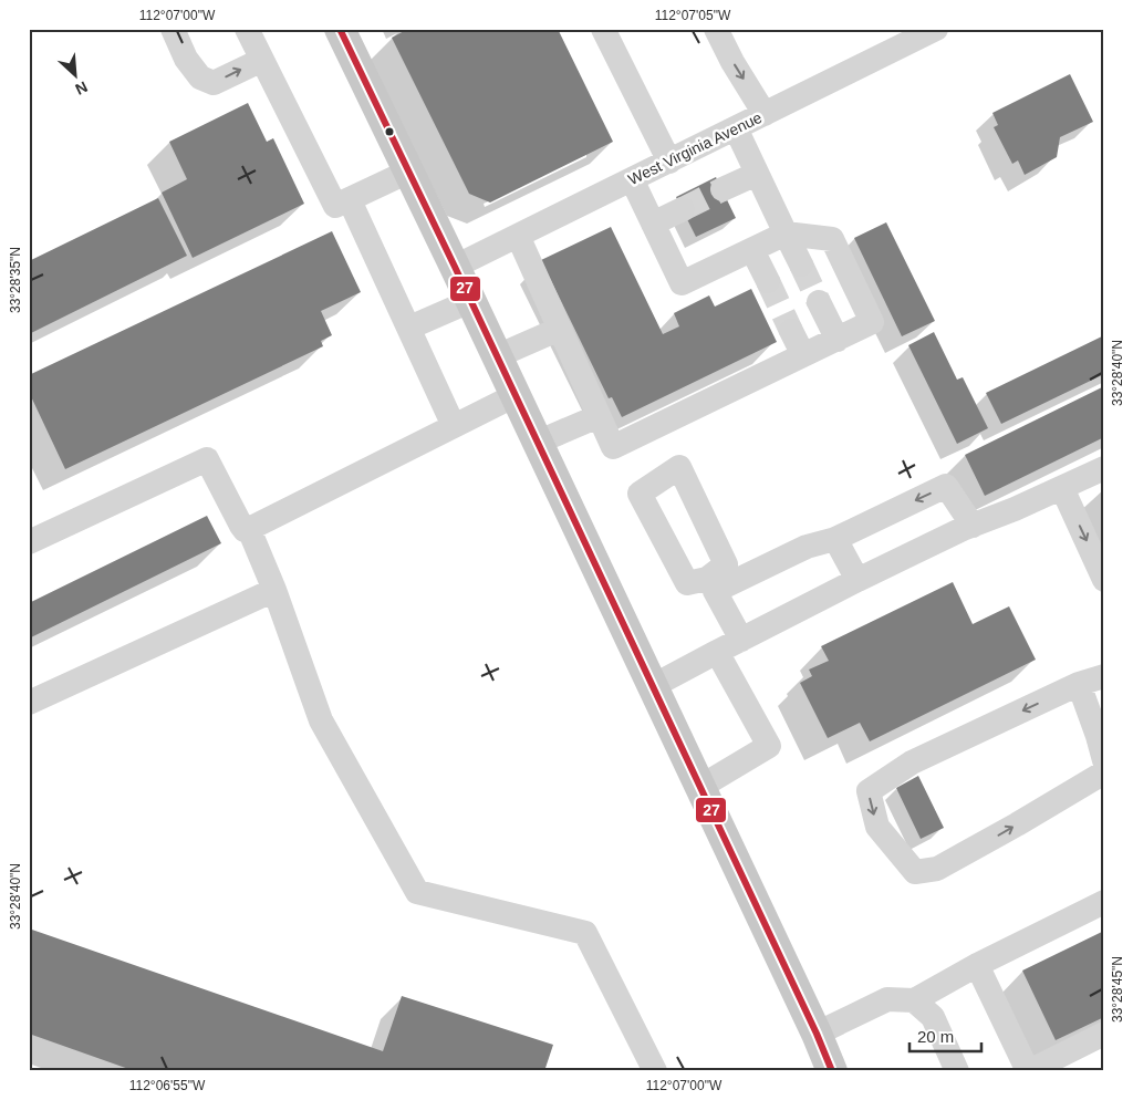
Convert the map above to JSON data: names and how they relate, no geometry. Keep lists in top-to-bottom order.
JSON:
{
  "streets": {
    "street": ["West Virginia Avenue"]
  },
  "lines": ["transit line 27"],
  "scale_bar": "20 m",
  "north": "bottom right",
  "coordinates": [
    "112°07'00\"W",
    "112°07'05\"W",
    "33°28'35\"N",
    "33°28'40\"N",
    "33°28'45\"N",
    "112°06'55\"W"
  ]
}
